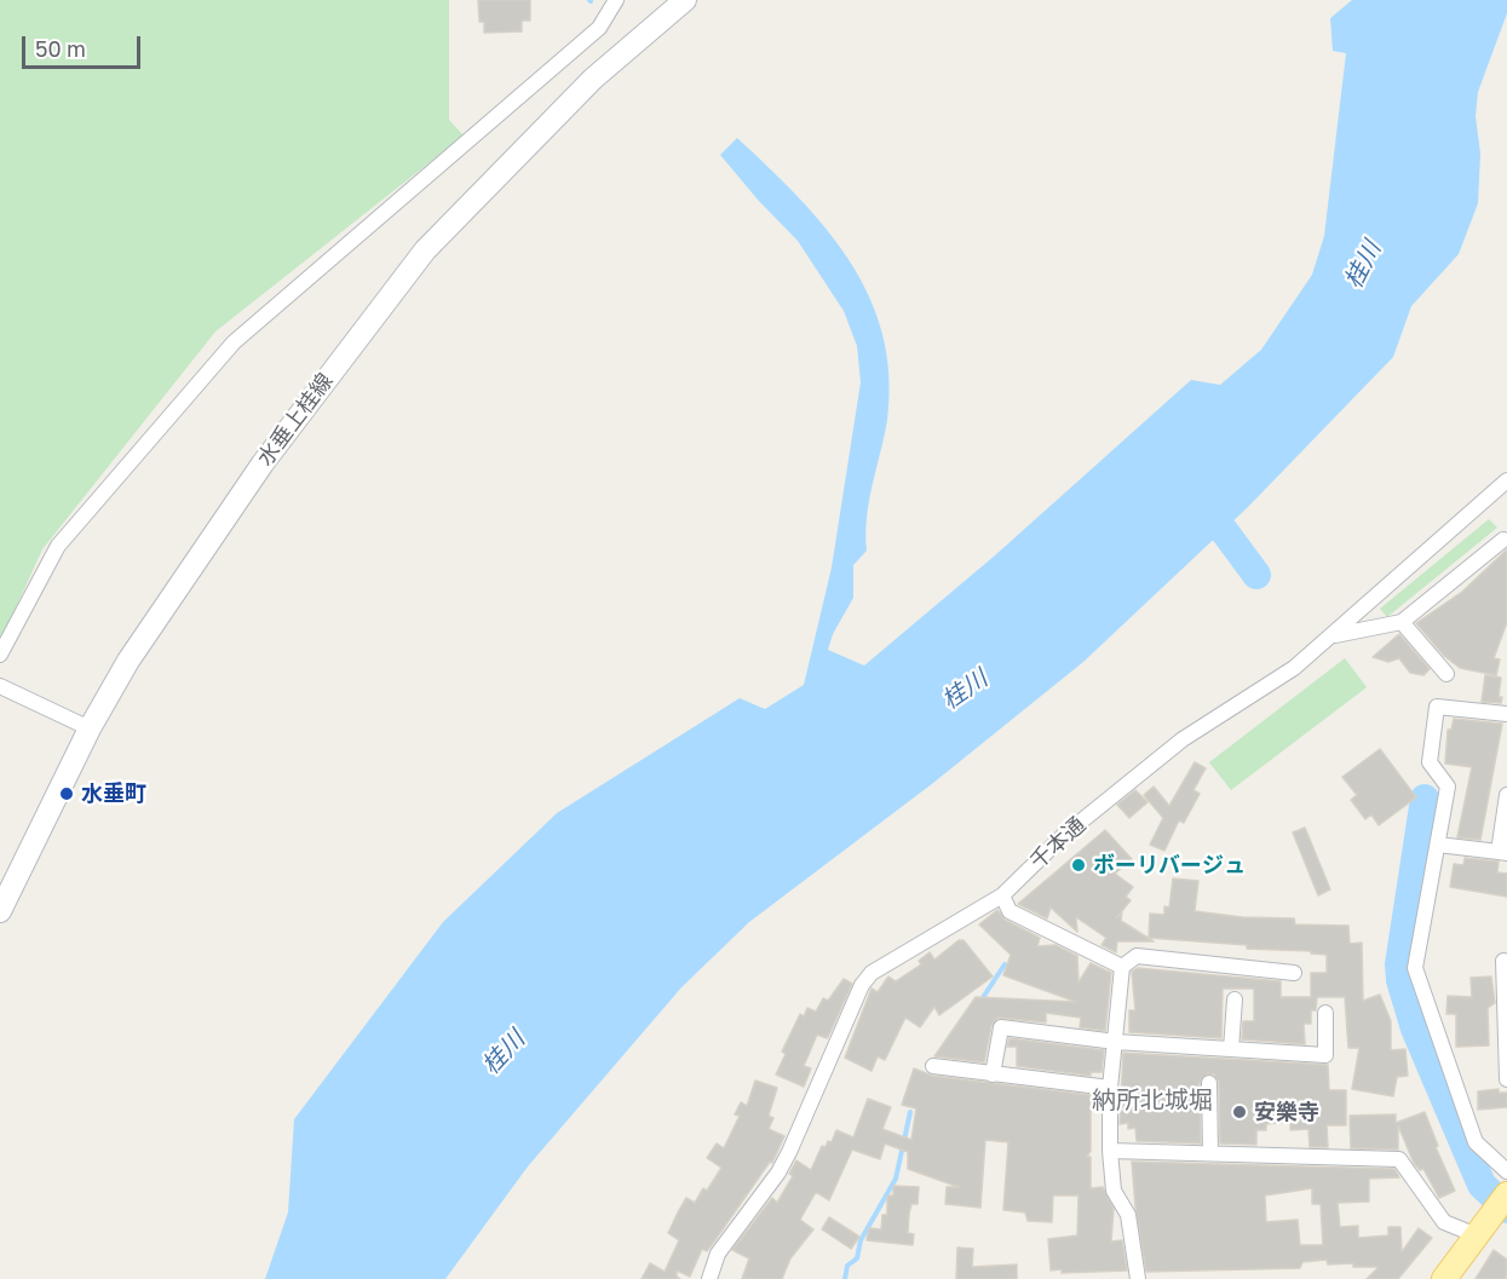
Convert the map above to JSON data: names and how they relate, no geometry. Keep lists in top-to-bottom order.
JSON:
{
  "streets": {
    "main road": ["水垂上桂線"],
    "street": ["千本通"]
  },
  "districts": ["納所北城堀"],
  "water": ["桂川"],
  "places": ["水垂町", "ボーリバージュ", "安樂寺"],
  "scale_bar": "50 m"
}
